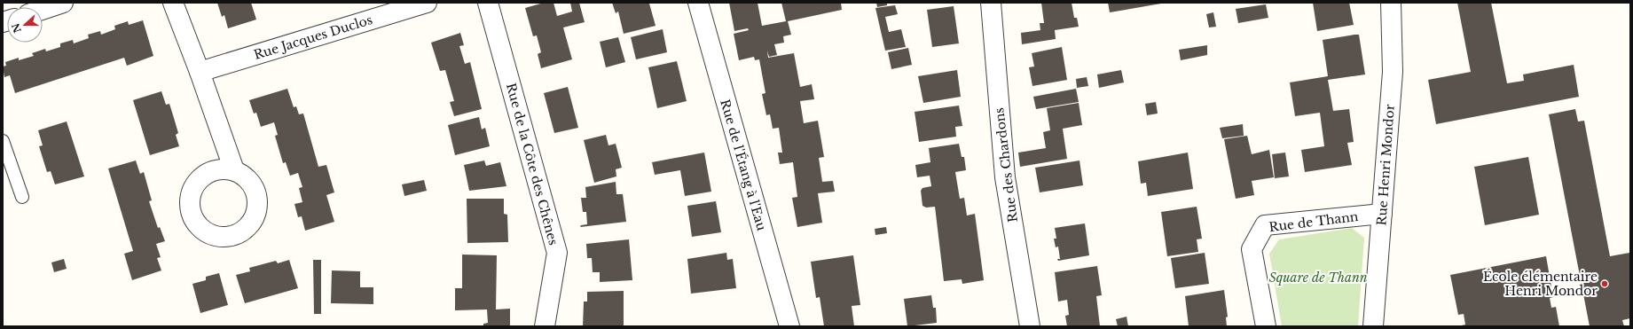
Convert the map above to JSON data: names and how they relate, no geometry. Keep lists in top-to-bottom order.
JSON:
{
  "streets": {
    "street": [
      "Rue Jacques Duclos",
      "Rue de la Côte des Chênes",
      "Rue de l'Étang à l'Eau",
      "Rue des Chardons",
      "Rue Henri Mondor",
      "Rue de Thann"
    ]
  },
  "crossings": [
    ["Rue Henri Mondor", "Rue de Thann"]
  ],
  "parks": ["Square de Thann"],
  "places": ["École élémentaire Henri Mondor"],
  "north": "left"
}
